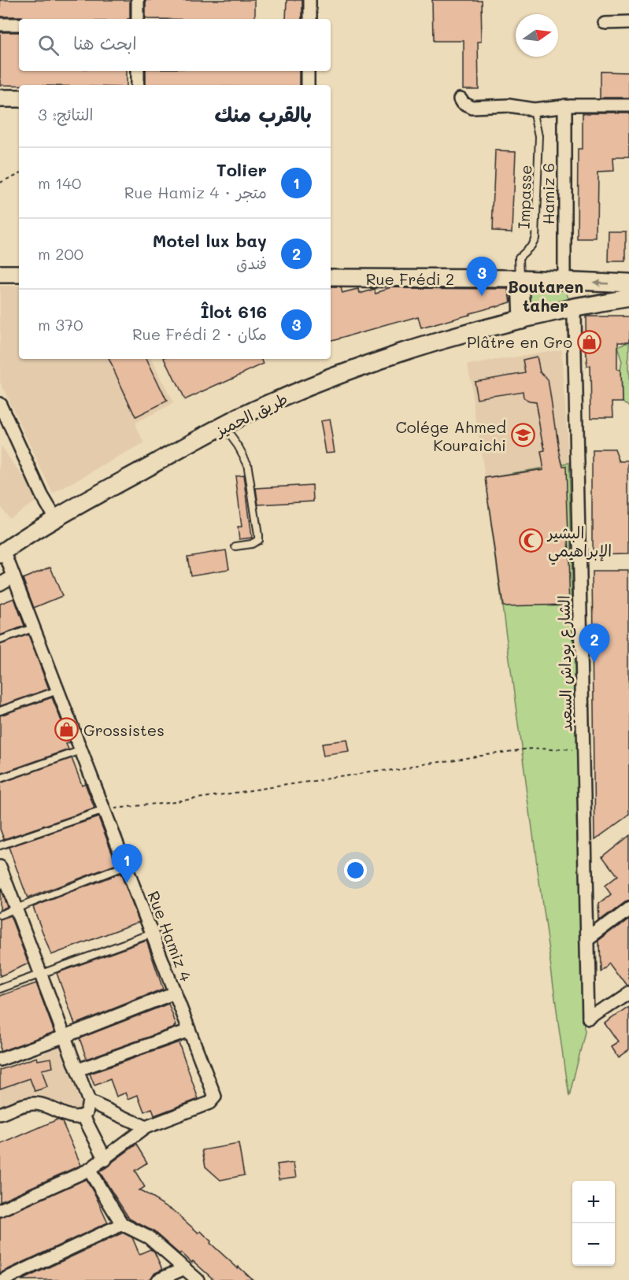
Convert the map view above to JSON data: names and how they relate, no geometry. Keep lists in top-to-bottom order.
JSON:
{
  "streets": {
    "main road": ["Rue Frédi 2", "طريق الحميز"],
    "street": ["Hamiz 6", "الشارع بوداش السعيد", "Rue Hamiz 4"],
    "lane": ["Impasse"]
  },
  "crossings": [
    ["Hamiz 6", "Rue Frédi 2"],
    ["Impasse", "Rue Frédi 2"],
    ["طريق الحميز", "Rue Hamiz 4"]
  ],
  "districts": ["Boutaren taher"],
  "places": {
    "shop": ["Plâtre en Gro", "Grossistes"],
    "school or university": ["Colége Ahmed Kouraichi"],
    "mosque": ["البشير الإبراهيمي"]
  },
  "north": "right",
  "page": {
    "search": "ابحث هنا",
    "heading": ["بالقرب منك", "النتائج: 3"],
    "list": [
      {
        "mark": "1",
        "name": "Tolier",
        "note": "متجر · Rue Hamiz 4",
        "value": "140 m"
      },
      {
        "mark": "2",
        "name": "Motel lux bay",
        "note": "فندق",
        "value": "200 m"
      },
      {
        "mark": "3",
        "name": "Îlot 616",
        "note": "مكان · Rue Frédi 2",
        "value": "370 m"
      }
    ],
    "pins": ["3", "2", "1"],
    "map_buttons": ["+", "−"]
  }
}
